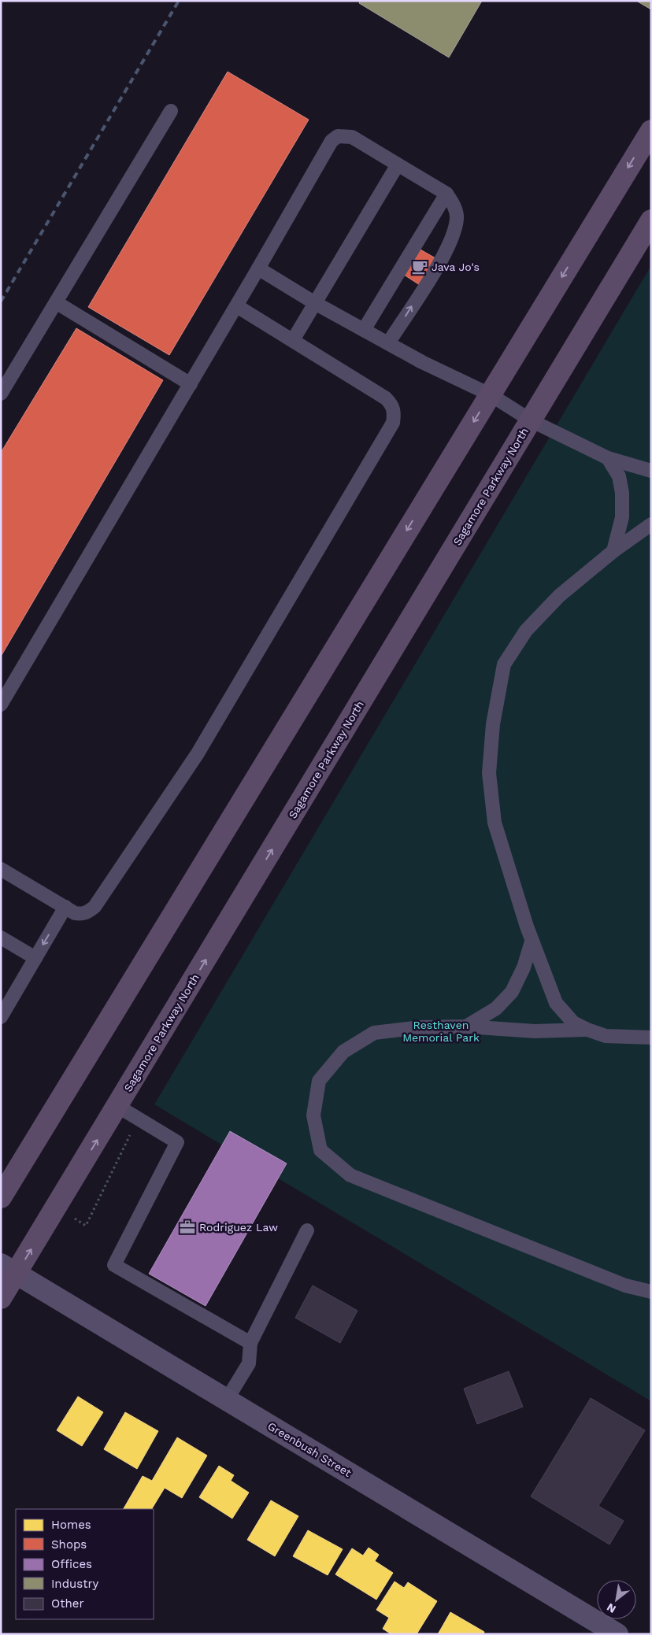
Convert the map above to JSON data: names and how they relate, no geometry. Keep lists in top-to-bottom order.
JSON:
{
  "streets": {
    "main road": ["Sagamore Parkway North", "Greenbush Street"]
  },
  "crossings": [
    ["Sagamore Parkway North", "Greenbush Street"]
  ],
  "parks": ["Resthaven Memorial Park"],
  "places": {
    "cafe": ["Java Jo's"],
    "office": ["Rodriguez Law"]
  },
  "legend": [
    "Homes",
    "Shops",
    "Offices",
    "Industry",
    "Other"
  ],
  "north": "bottom left"
}
